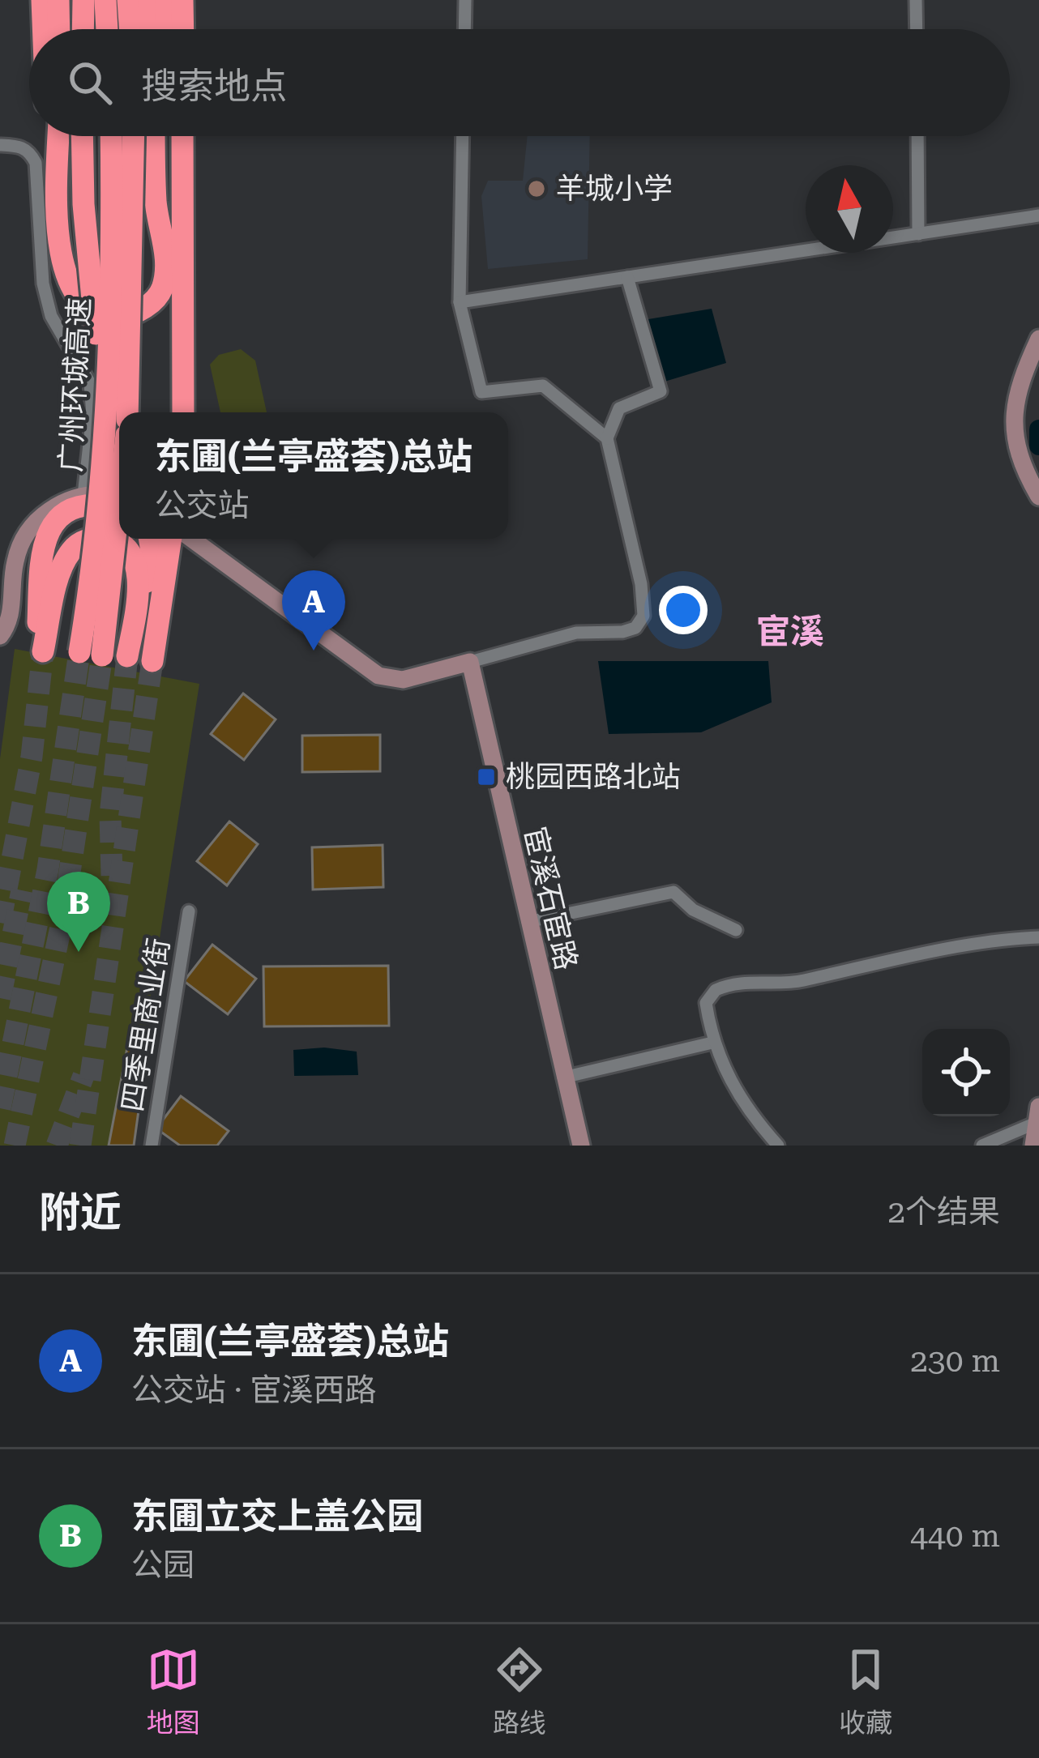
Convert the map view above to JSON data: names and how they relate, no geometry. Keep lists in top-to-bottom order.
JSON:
{
  "streets": {
    "highway": ["广州环城高速"],
    "street": ["宦溪石宦路", "四季里商业街"]
  },
  "districts": ["宦溪"],
  "places": {
    "other": ["羊城小学"],
    "transit": ["桃园西路北站"]
  },
  "north": "top",
  "page": {
    "search": "搜索地点",
    "popup": ["东圃(兰亭盛荟)总站", "公交站"],
    "pins": ["A", "B"],
    "heading": ["附近", "2个结果"],
    "list": [
      {
        "mark": "A",
        "name": "东圃(兰亭盛荟)总站",
        "note": "公交站 · 宦溪西路",
        "value": "230 m"
      },
      {
        "mark": "B",
        "name": "东圃立交上盖公园",
        "note": "公园",
        "value": "440 m"
      }
    ],
    "nav": ["地图", "路线", "收藏"]
  }
}
